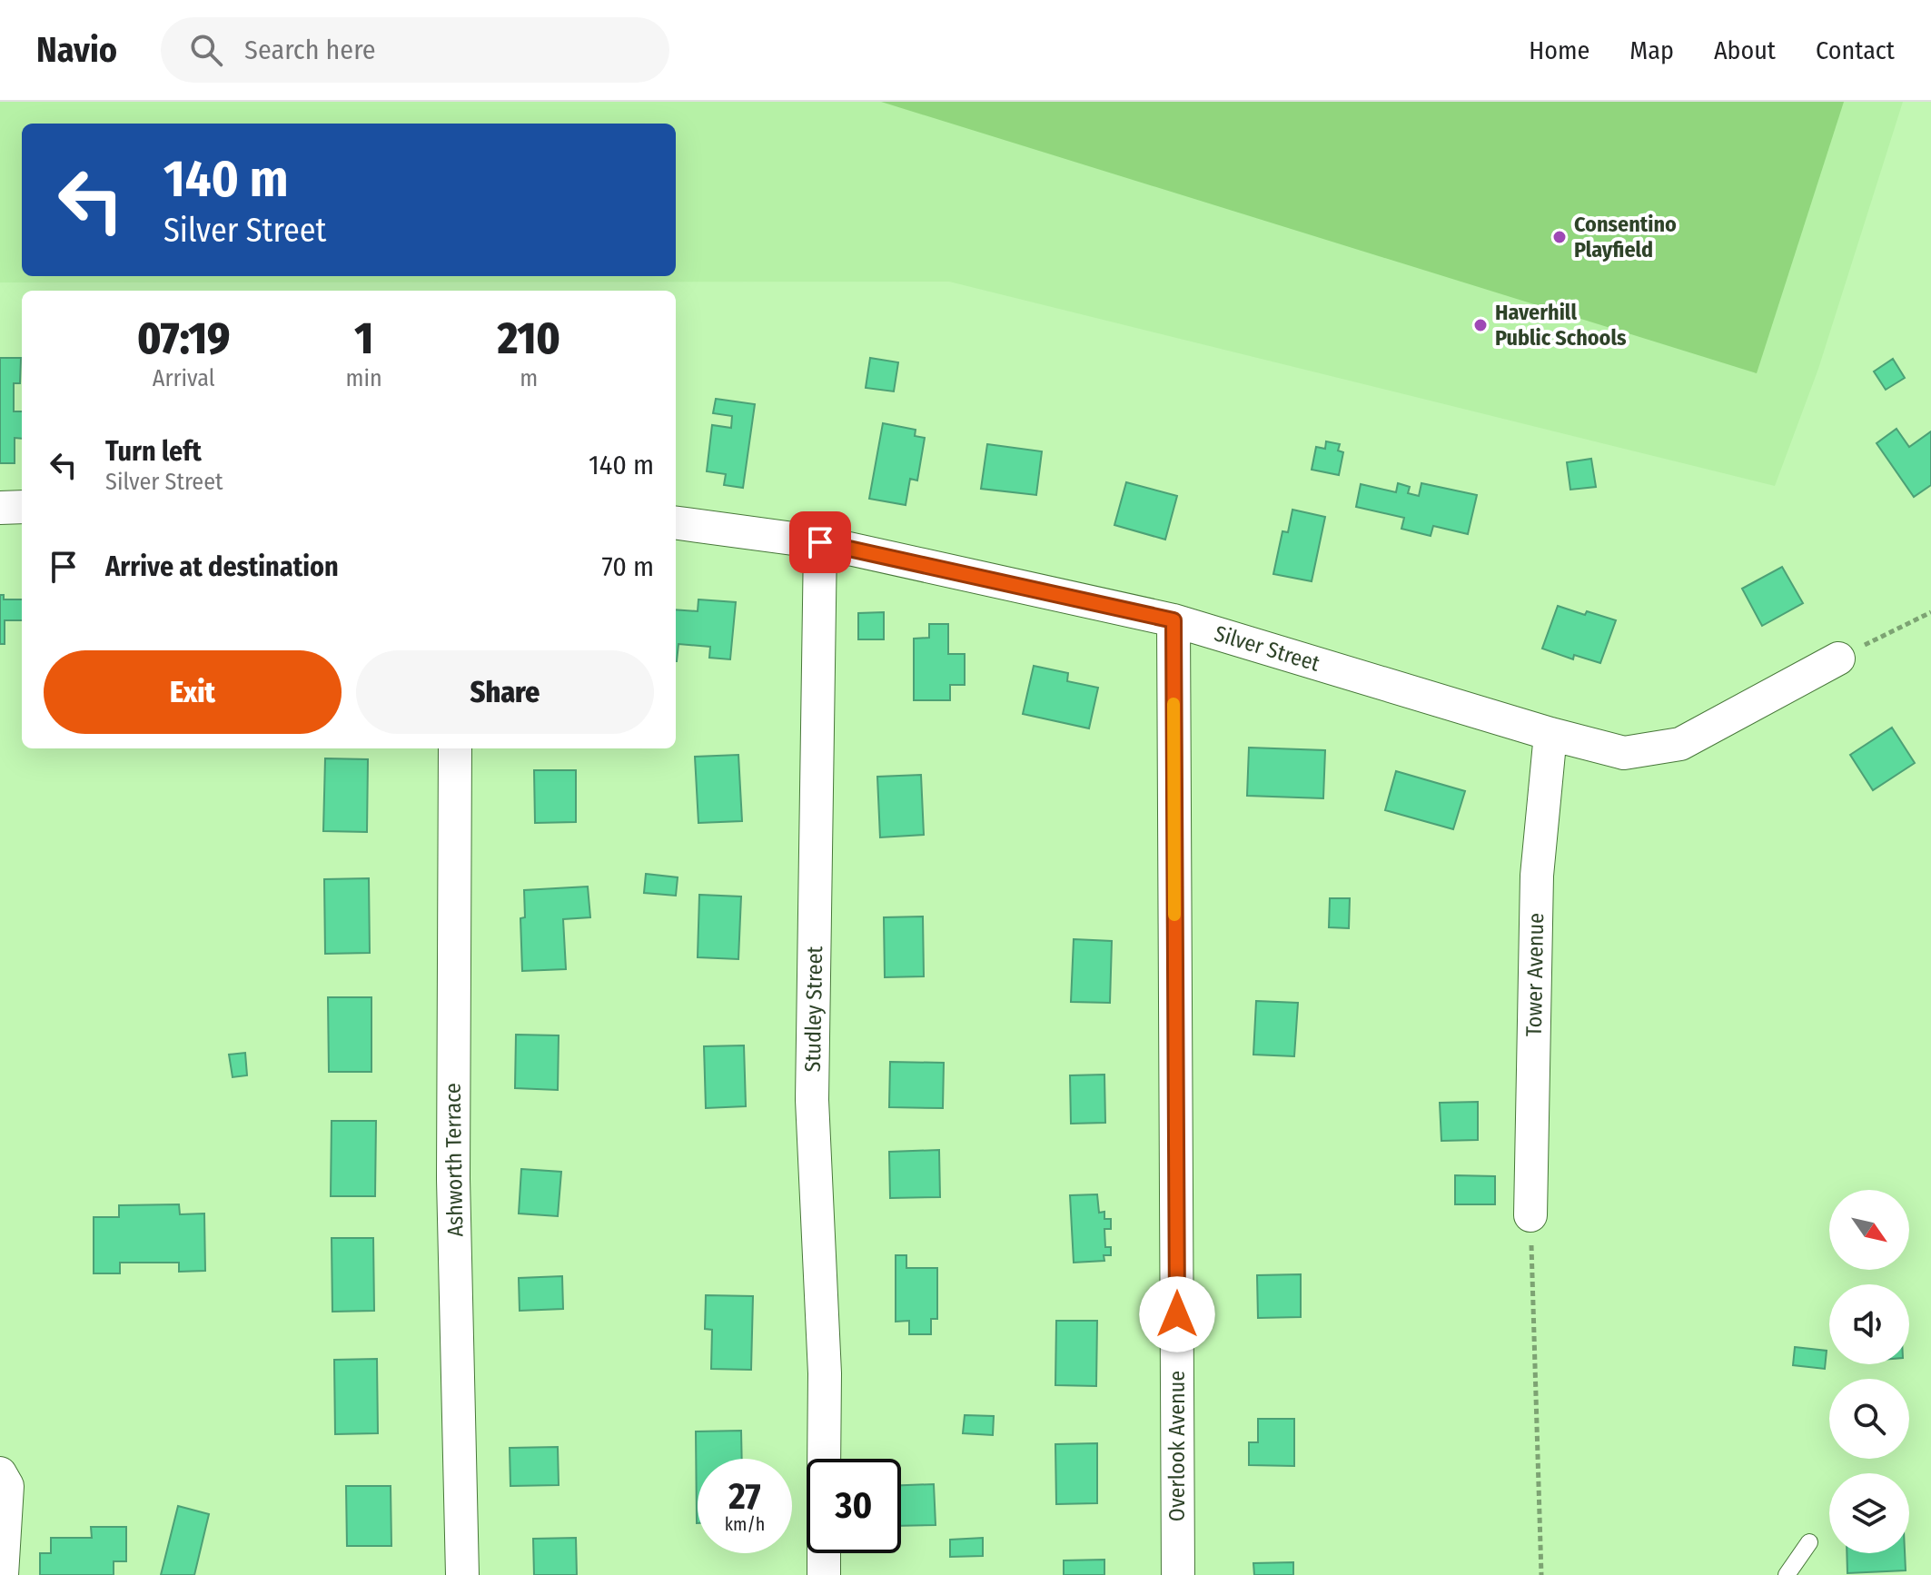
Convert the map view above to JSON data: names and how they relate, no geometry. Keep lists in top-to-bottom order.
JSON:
{
  "streets": {
    "street": [
      "Silver Street",
      "Tower Avenue",
      "Studley Street",
      "Ashworth Terrace",
      "Overlook Avenue"
    ]
  },
  "crossings": [
    ["Silver Street", "Tower Avenue"],
    ["Silver Street", "Studley Street"],
    ["Silver Street", "Overlook Avenue"]
  ],
  "places": ["Consentino Playfield", "Haverhill Public Schools"],
  "north": "bottom right",
  "page": {
    "header": "Navio",
    "search": "Search here",
    "nav": [
      "Home",
      "Map",
      "About",
      "Contact"
    ],
    "turn": ["140 m", "Silver Street"],
    "eta": [
      "07:19",
      "Arrival",
      "1",
      "min",
      "210",
      "m"
    ],
    "list": [
      {
        "name": "Turn left",
        "note": "Silver Street",
        "value": "140 m"
      },
      {
        "name": "Arrive at destination",
        "value": "70 m"
      }
    ],
    "buttons": ["Exit", "Share"],
    "speed": "27 km/h",
    "limit": "30"
  }
}
